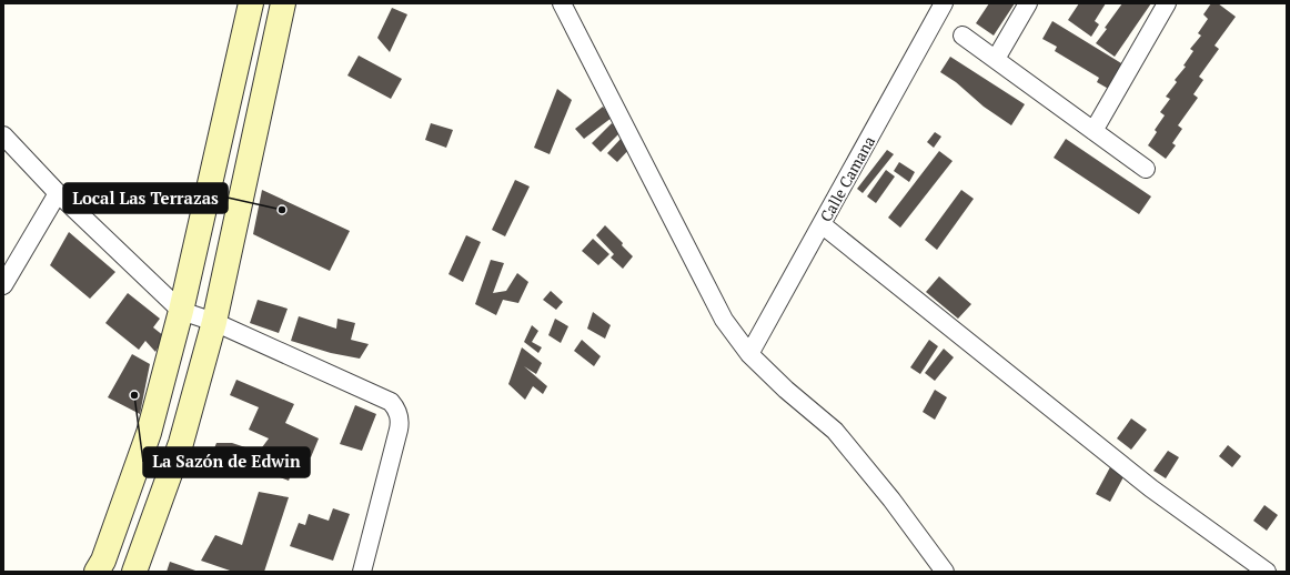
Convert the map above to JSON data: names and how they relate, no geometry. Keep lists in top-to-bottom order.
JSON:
{
  "streets": {
    "street": ["Calle Camana"]
  },
  "places": ["Local Las Terrazas", "La Sazón de Edwin"]
}
